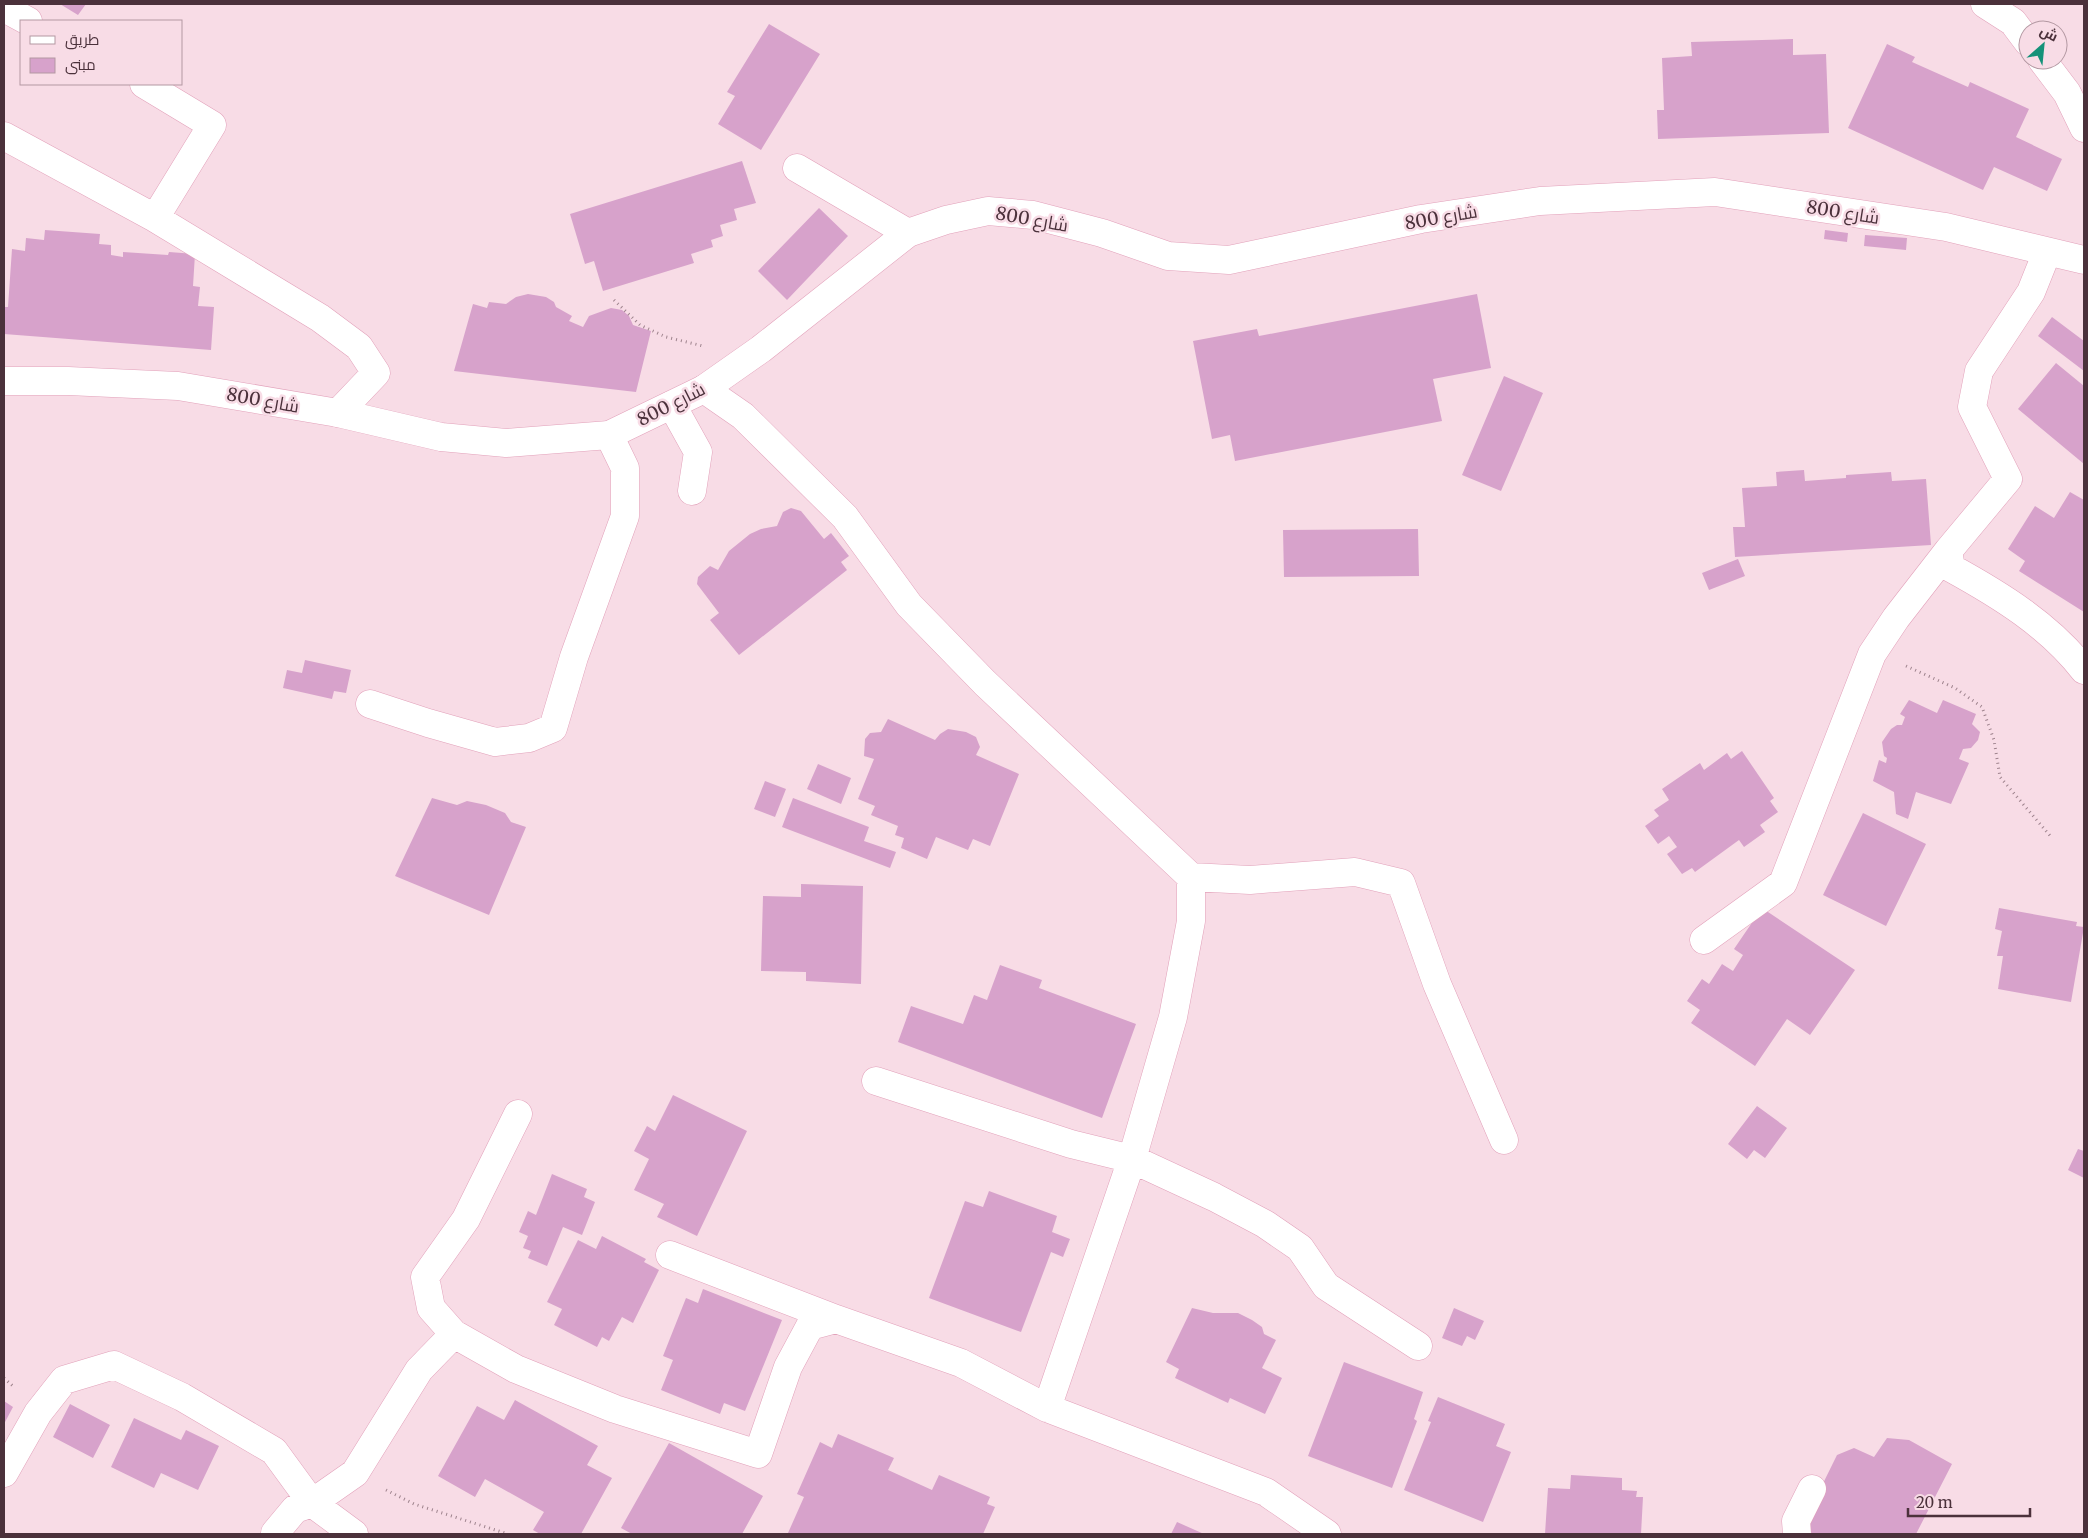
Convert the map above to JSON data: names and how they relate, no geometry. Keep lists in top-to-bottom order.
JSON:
{
  "streets": {
    "street": ["شارع 800"]
  },
  "legend": ["طريق", "مبنى"],
  "scale_bar": "20 m",
  "north": "top right"
}
